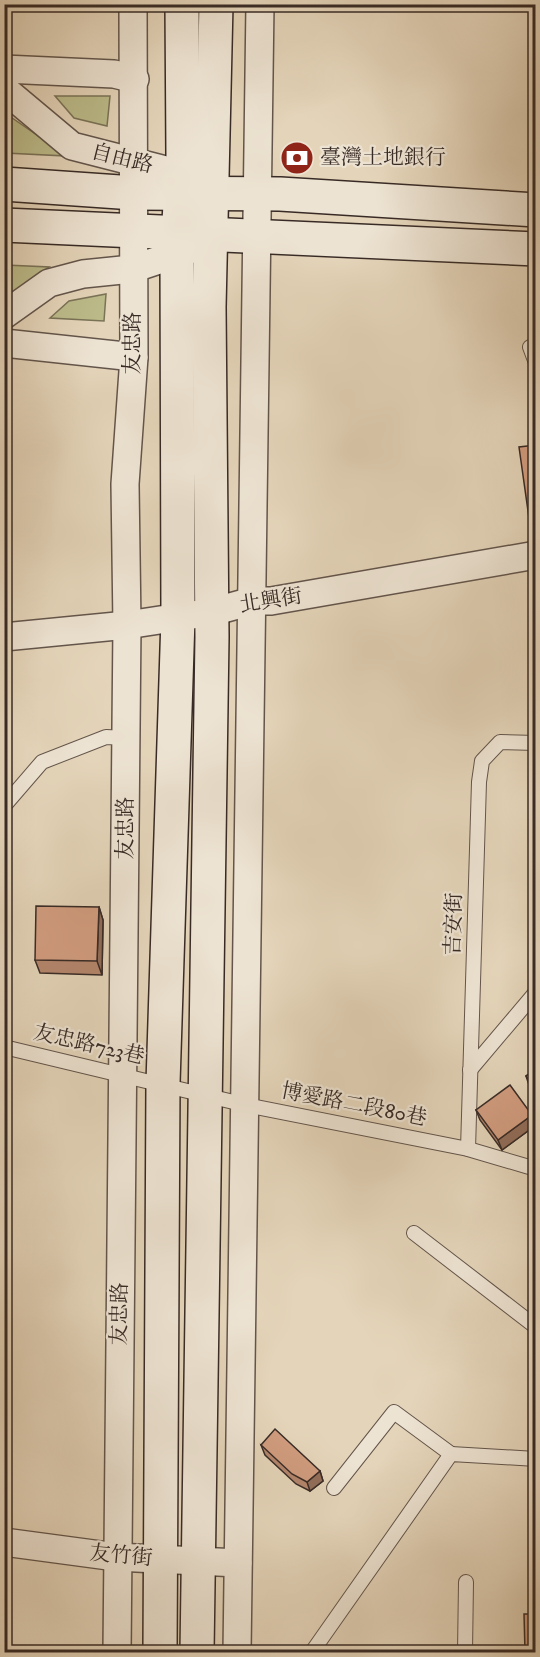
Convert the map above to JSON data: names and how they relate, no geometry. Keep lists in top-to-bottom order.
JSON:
{
  "streets": {
    "street": [
      "自由路",
      "友忠路",
      "北興街",
      "友竹街"
    ],
    "lane": ["吉安街", "友忠路723巷", "博愛路二段80巷"]
  },
  "crossings": [
    ["自由路", "友忠路"],
    ["友忠路", "北興街"],
    ["友忠路", "友忠路723巷"],
    ["友忠路", "博愛路二段80巷"],
    ["友忠路", "友竹街"],
    ["吉安街", "博愛路二段80巷"],
    ["友忠路723巷", "博愛路二段80巷"]
  ],
  "places": {
    "bank": ["臺灣土地銀行"]
  }
}
